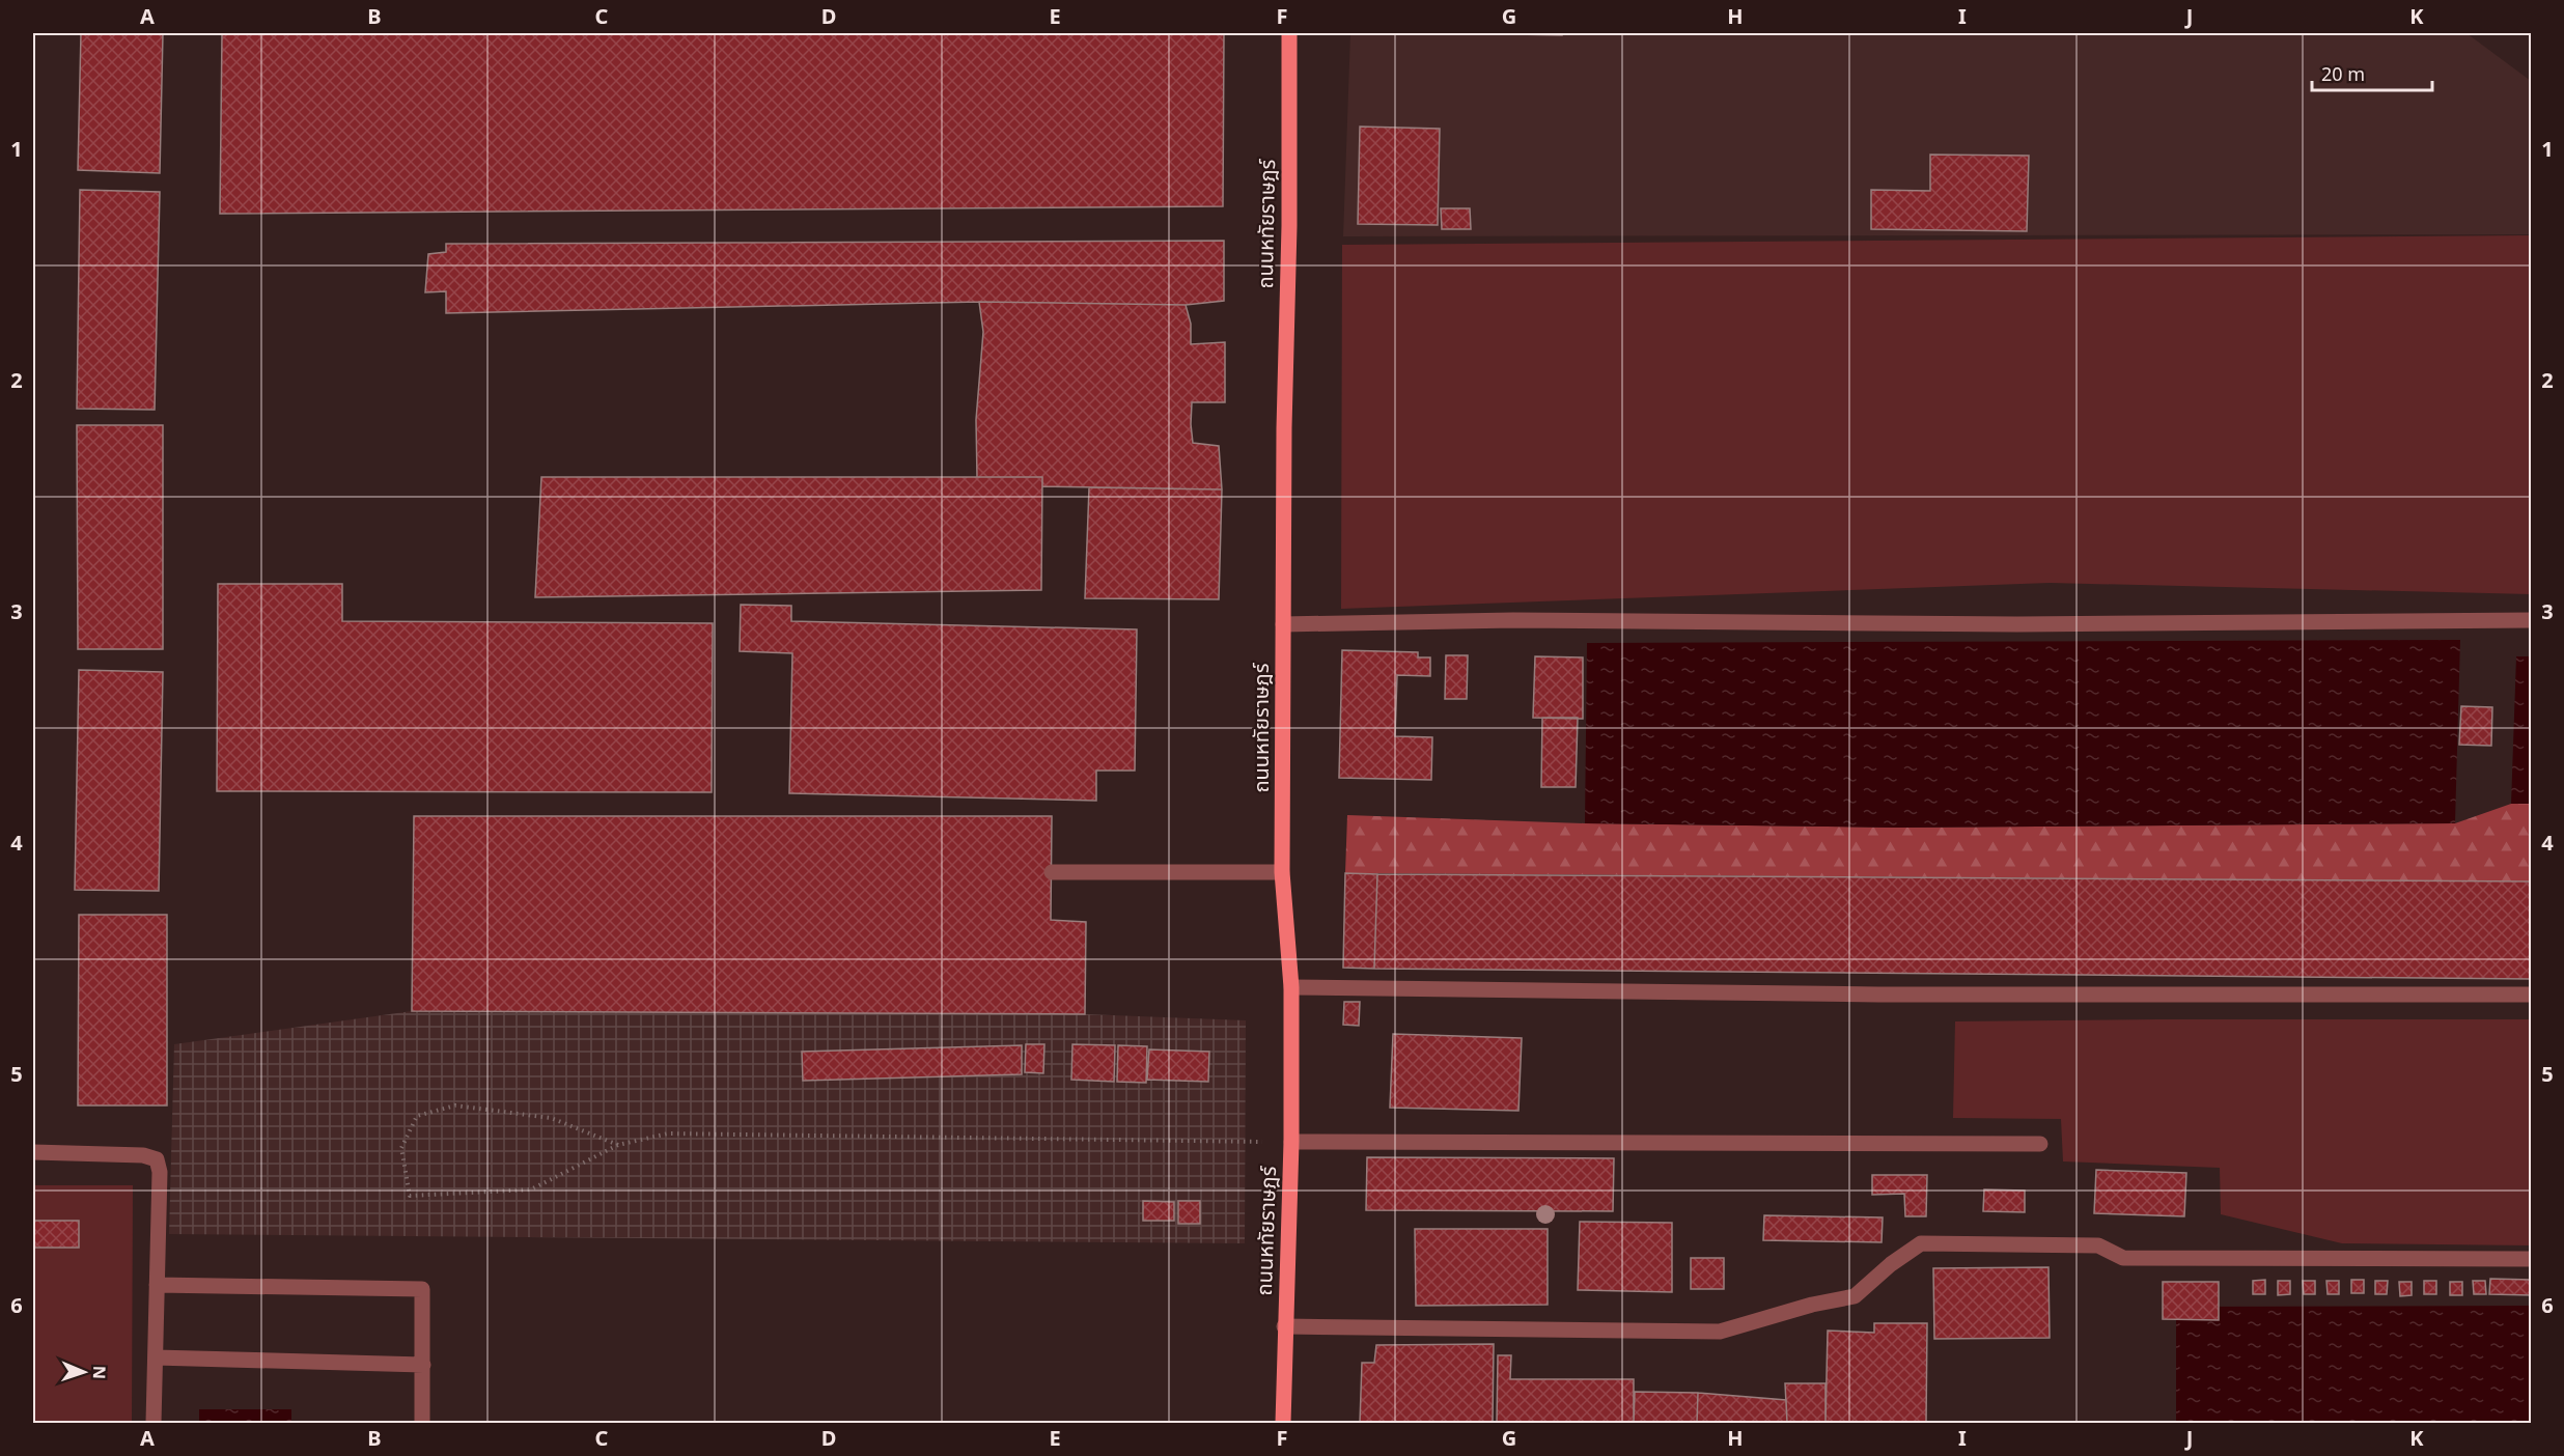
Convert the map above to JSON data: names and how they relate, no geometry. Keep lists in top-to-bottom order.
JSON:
{
  "streets": {
    "main road": ["ถนนหทัยราษฎร์"]
  },
  "scale_bar": "20 m",
  "north": "right",
  "grid": {
    "columns": [
      "A",
      "B",
      "C",
      "D",
      "E",
      "F",
      "G",
      "H",
      "I",
      "J",
      "K"
    ],
    "rows": [
      "1",
      "2",
      "3",
      "4",
      "5",
      "6"
    ]
  }
}
